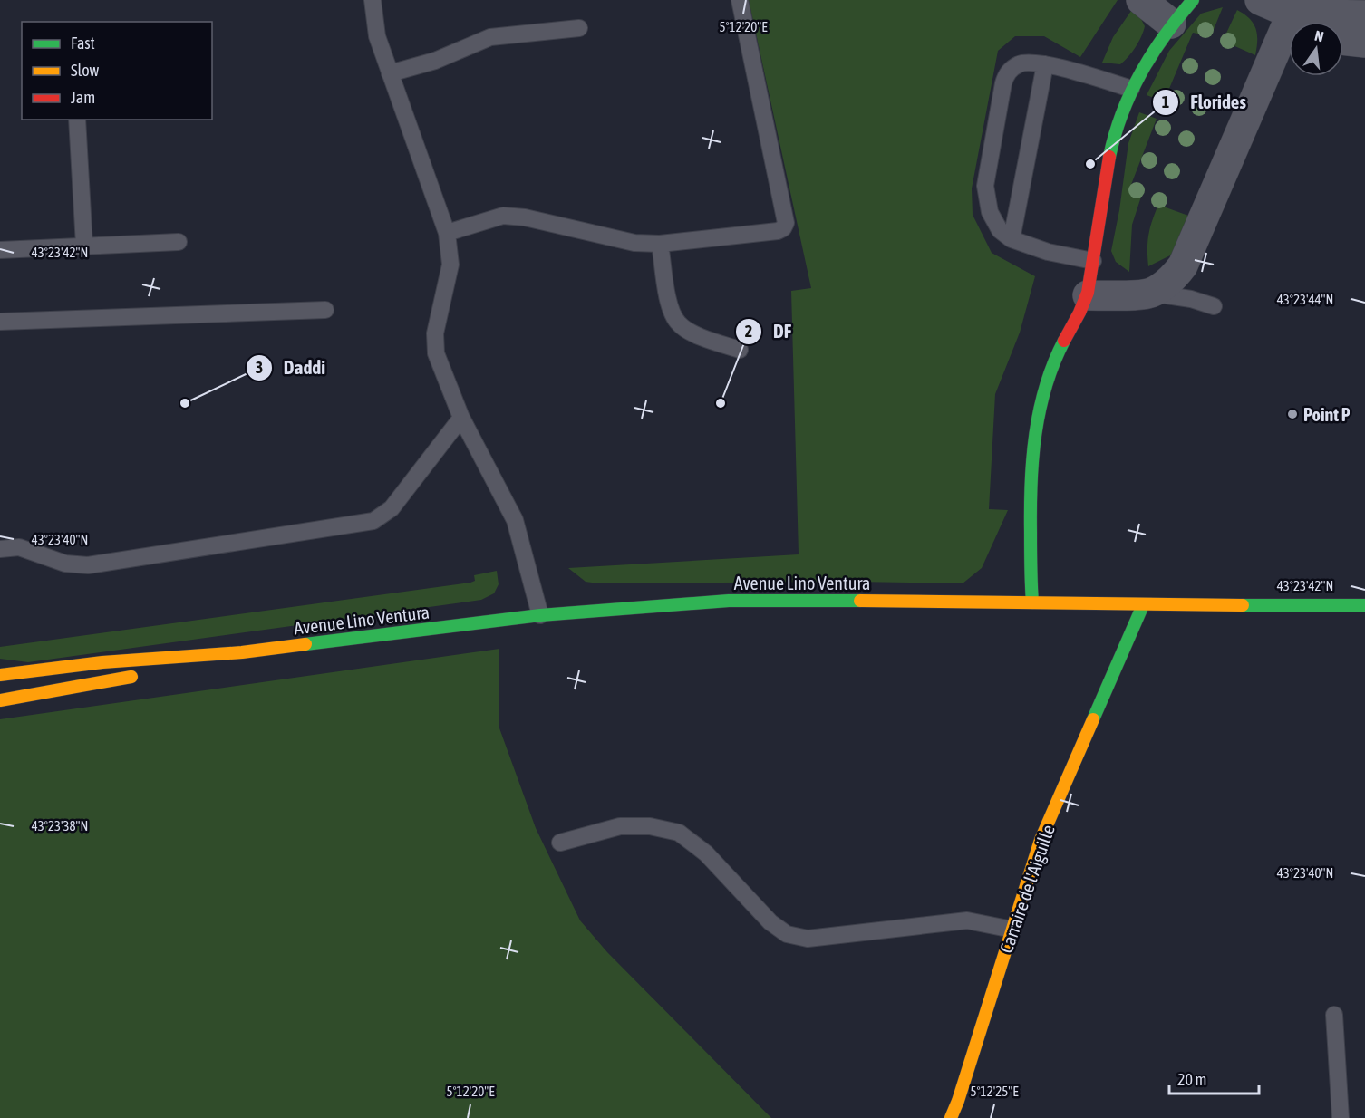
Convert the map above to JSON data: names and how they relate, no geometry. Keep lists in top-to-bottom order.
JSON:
{
  "streets": {
    "main road": ["Avenue Lino Ventura", "Carraire de l'Aiguille"]
  },
  "crossings": [
    ["Avenue Lino Ventura", "Carraire de l'Aiguille"]
  ],
  "places": [
    "Florides",
    "Daddi",
    "DF",
    "Point P"
  ],
  "legend": ["Fast", "Slow", "Jam"],
  "scale_bar": "20 m",
  "north": "top",
  "coordinates": [
    "5°12'20\"E",
    "43°23'42\"N",
    "43°23'44\"N",
    "43°23'40\"N",
    "43°23'38\"N",
    "5°12'25\"E"
  ]
}
